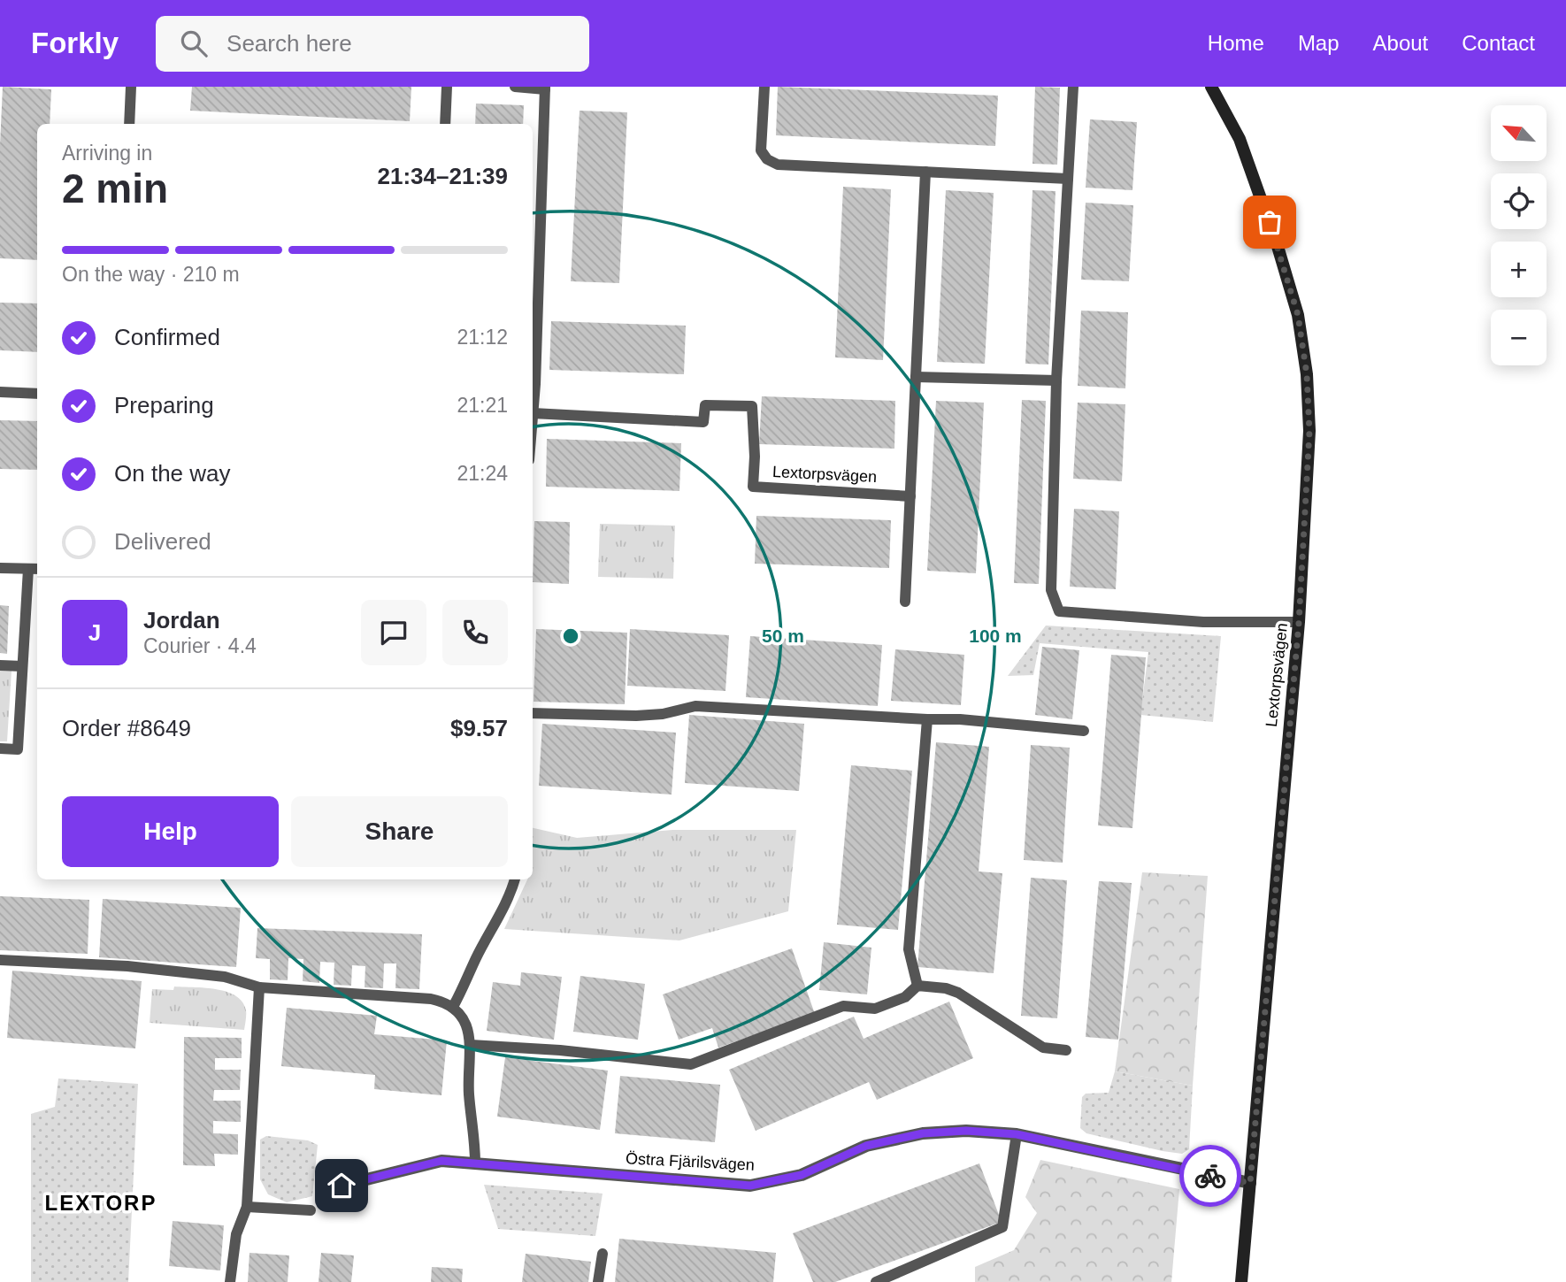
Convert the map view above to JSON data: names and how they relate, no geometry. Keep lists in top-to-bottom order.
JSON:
{
  "streets": {
    "street": ["Lextorpsvägen", "Östra Fjärilsvägen"]
  },
  "crossings": [
    ["Lextorpsvägen", "Östra Fjärilsvägen"]
  ],
  "districts": ["LEXTORP"],
  "north": "top left",
  "page": {
    "header": "Forkly",
    "search": "Search here",
    "nav": [
      "Home",
      "Map",
      "About",
      "Contact"
    ],
    "map_buttons": ["+", "−"],
    "heading": ["2 min", "Arriving in", "21:34–21:39"],
    "panel": [
      "Jordan",
      "Courier · 4.4",
      "Order #8649",
      "$9.57"
    ],
    "bar": "On the way · 210 m",
    "list": [
      ["Confirmed", "21:12"],
      ["Preparing", "21:21"],
      ["On the way", "21:24"],
      "Delivered"
    ],
    "round": "J",
    "buttons": ["Help", "Share"]
  },
  "rings": ["50 m", "100 m"]
}
